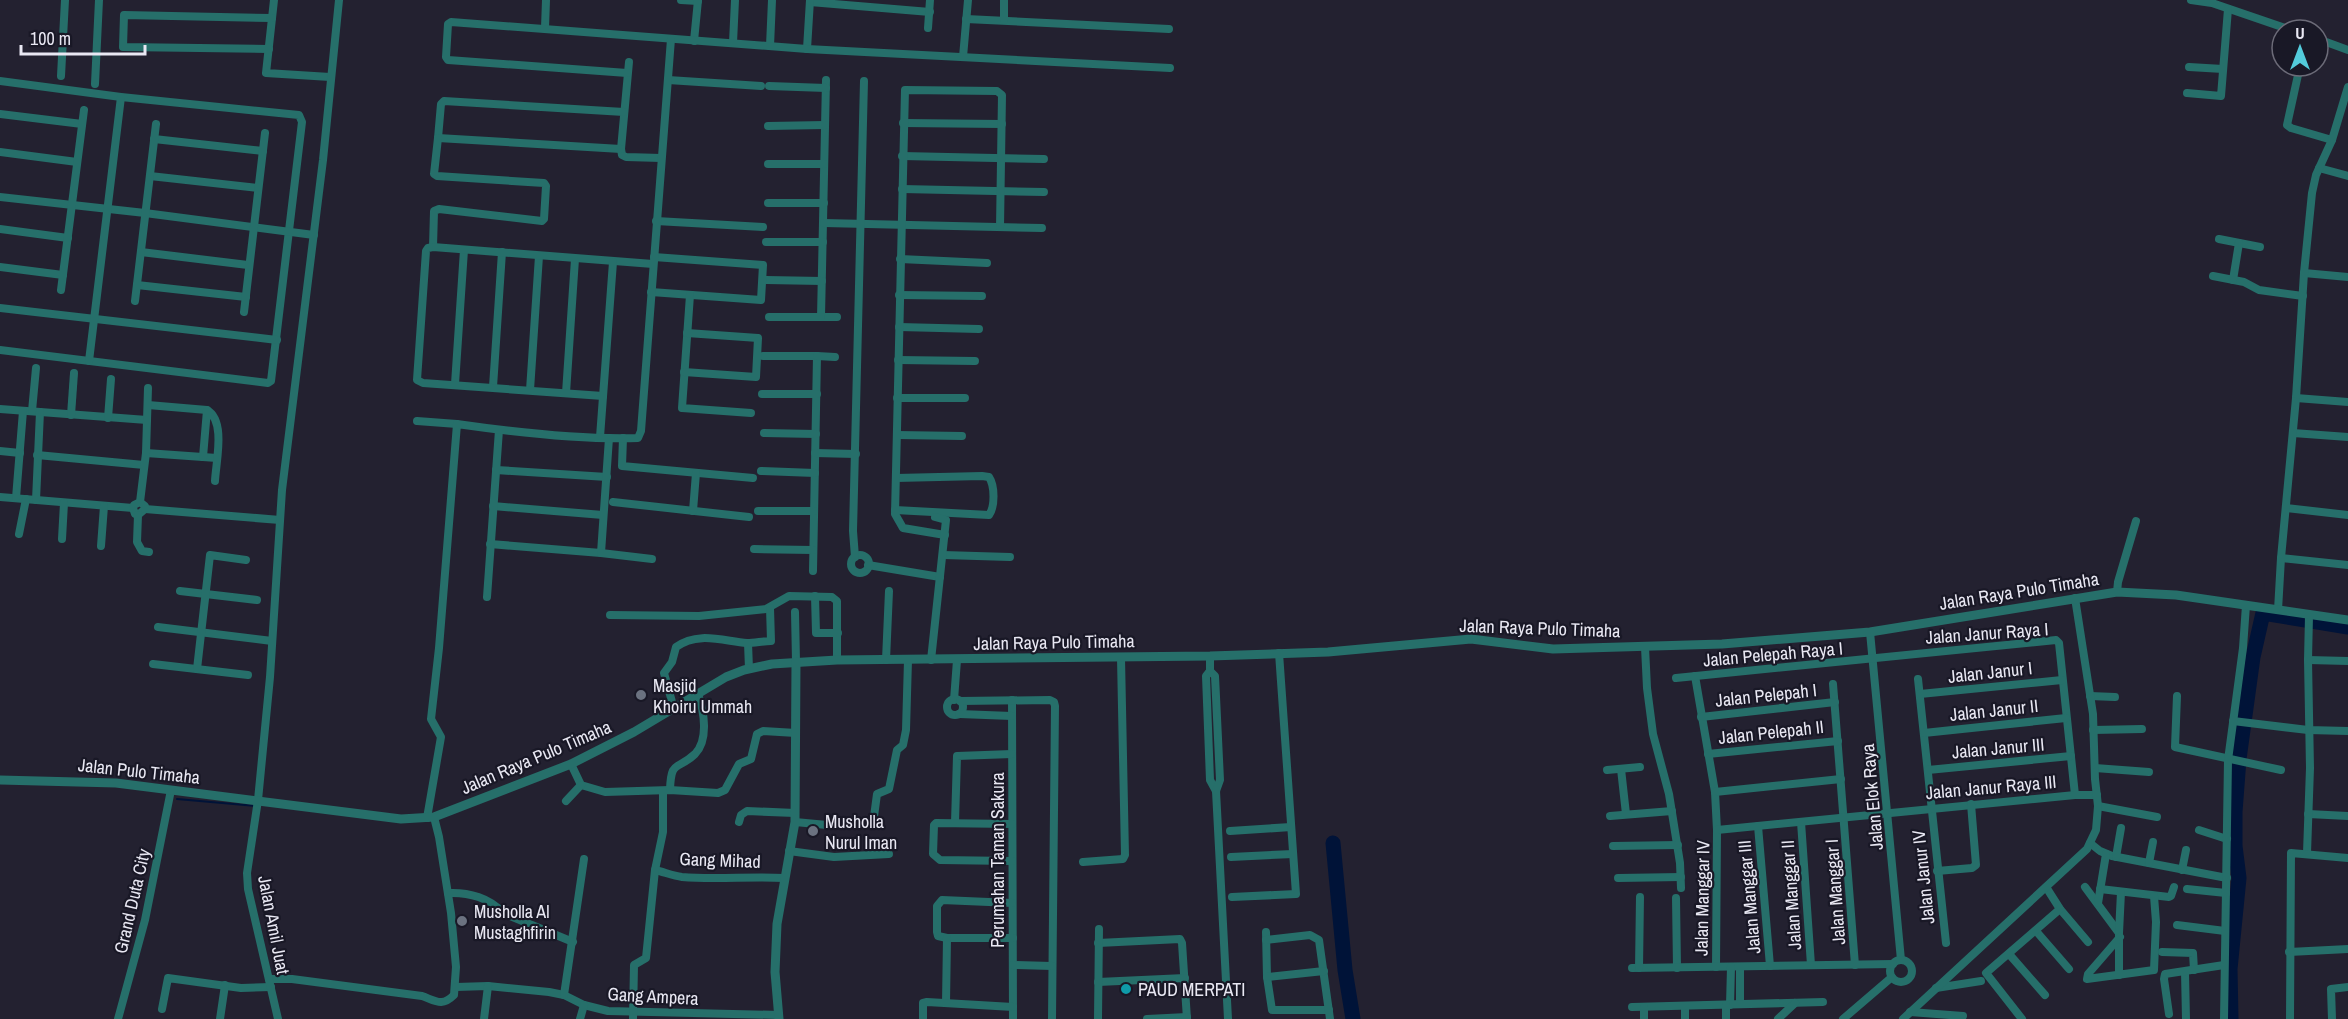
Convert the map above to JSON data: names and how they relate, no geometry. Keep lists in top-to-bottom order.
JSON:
{
  "streets": {
    "street": [
      "Jalan Raya Pulo Timaha",
      "Jalan Janur Raya I",
      "Jalan Pelepah Raya I",
      "Jalan Janur I",
      "Jalan Pelepah I",
      "Jalan Janur II",
      "Jalan Pelepah II",
      "Jalan Janur III",
      "Jalan Pulo Timaha",
      "Jalan Janur Raya III",
      "Jalan Elok Raya",
      "Gang Mihad",
      "Perumahan Taman Sakura",
      "Jalan Janur IV",
      "Jalan Manggar I",
      "Jalan Manggar II",
      "Jalan Manggar III",
      "Jalan Manggar IV",
      "Grand Duta City",
      "Jalan Amil Juat",
      "Gang Ampera"
    ]
  },
  "crossings": [
    ["Jalan Raya Pulo Timaha", "Jalan Pulo Timaha"],
    ["Jalan Raya Pulo Timaha", "Jalan Elok Raya"],
    ["Jalan Janur Raya I", "Jalan Pelepah Raya I"],
    ["Jalan Janur Raya I", "Jalan Janur I"],
    ["Jalan Janur Raya I", "Jalan Janur II"],
    ["Jalan Janur Raya I", "Jalan Janur III"],
    ["Jalan Janur Raya I", "Jalan Janur Raya III"],
    ["Jalan Janur Raya I", "Jalan Elok Raya"],
    ["Jalan Pelepah Raya I", "Jalan Elok Raya"],
    ["Jalan Pelepah Raya I", "Jalan Manggar IV"],
    ["Jalan Janur I", "Jalan Janur IV"],
    ["Jalan Pelepah I", "Jalan Manggar I"],
    ["Jalan Pelepah I", "Jalan Manggar IV"],
    ["Jalan Janur II", "Jalan Janur IV"],
    ["Jalan Pelepah II", "Jalan Manggar I"],
    ["Jalan Pelepah II", "Jalan Manggar IV"],
    ["Jalan Janur III", "Jalan Janur IV"],
    ["Jalan Pulo Timaha", "Grand Duta City"],
    ["Jalan Pulo Timaha", "Jalan Amil Juat"],
    ["Jalan Janur Raya III", "Jalan Elok Raya"],
    ["Jalan Janur Raya III", "Jalan Janur IV"],
    ["Jalan Janur Raya III", "Jalan Manggar I"],
    ["Jalan Janur Raya III", "Jalan Manggar II"],
    ["Jalan Janur Raya III", "Jalan Manggar III"],
    ["Jalan Janur Raya III", "Jalan Manggar IV"]
  ],
  "places": [
    "Masjid Khoiru Ummah",
    "Musholla Nurul Iman",
    "Musholla Al Mustaghfirin",
    "PAUD MERPATI"
  ],
  "scale_bar": "100 m",
  "north": "top"
}
